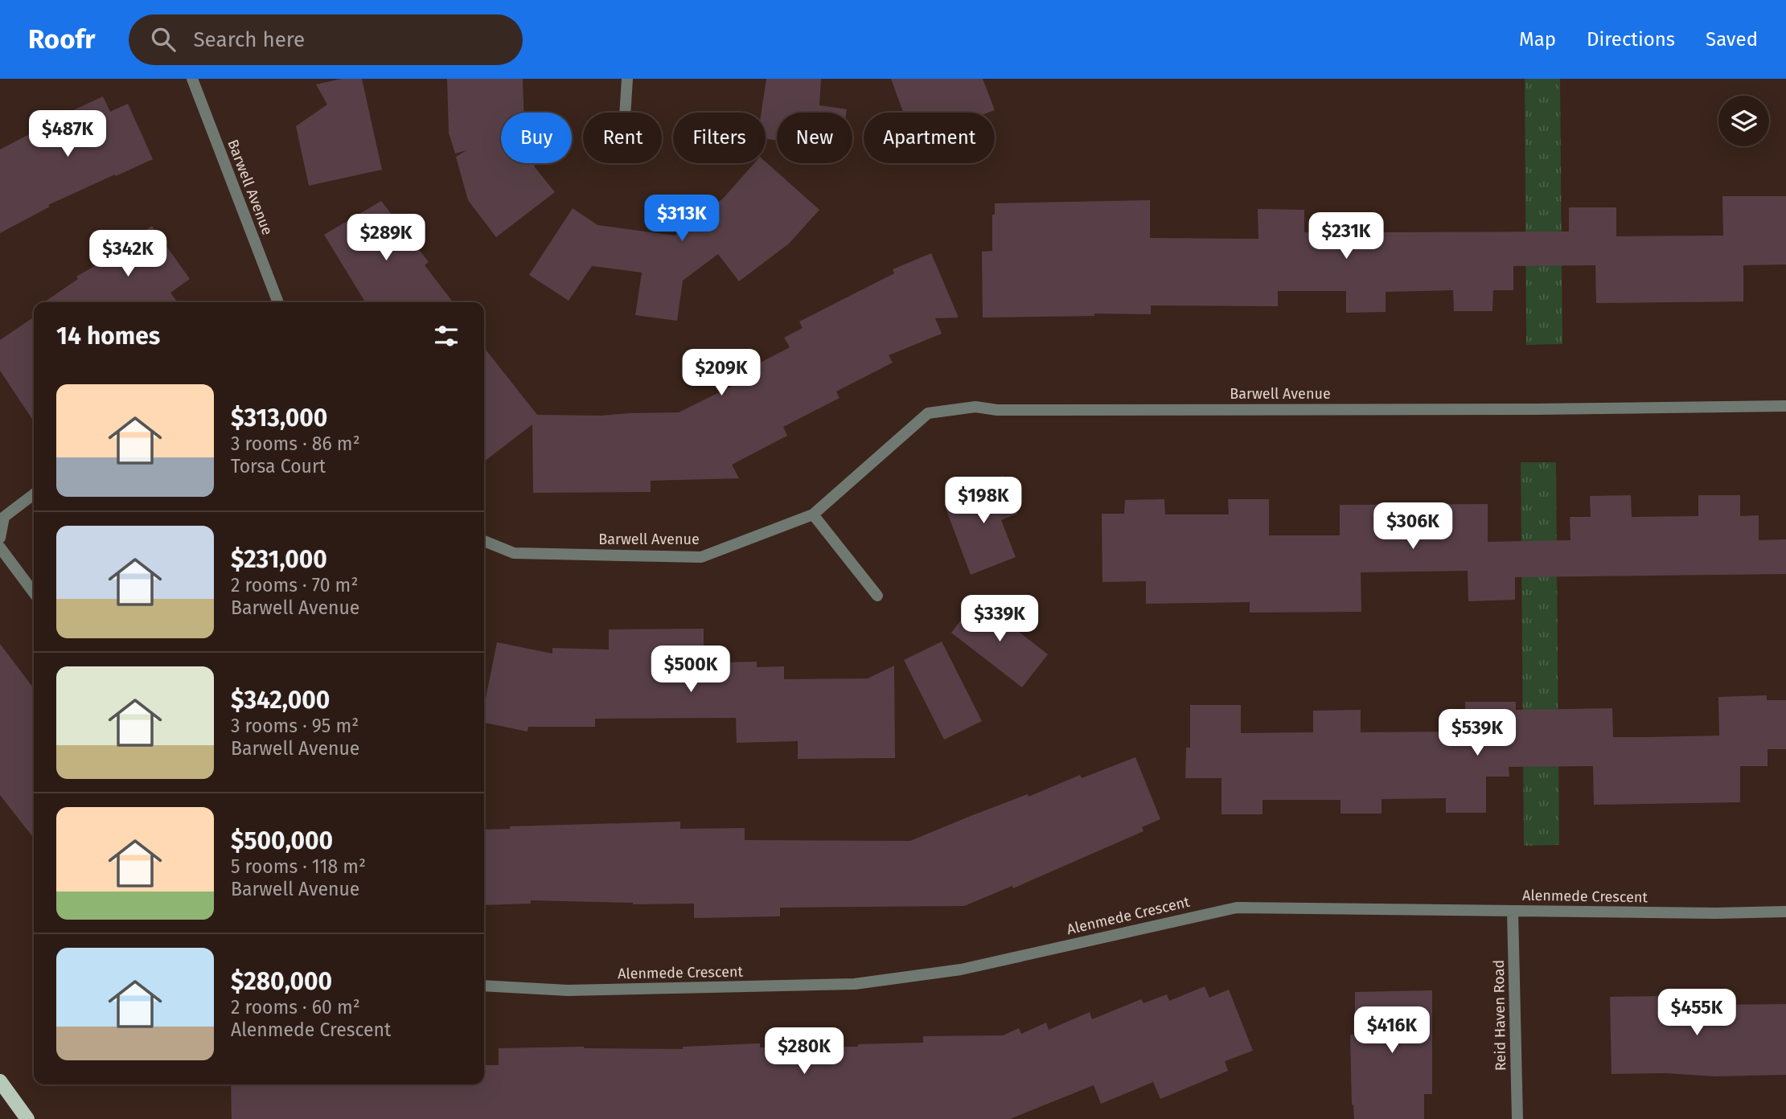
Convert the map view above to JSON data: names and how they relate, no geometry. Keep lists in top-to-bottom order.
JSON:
{
  "streets": {
    "street": ["Barwell Avenue", "Alenmede Crescent", "Reid Haven Road"]
  },
  "crossings": [
    ["Alenmede Crescent", "Reid Haven Road"]
  ],
  "page": {
    "header": "Roofr",
    "search": "Search here",
    "nav": ["Map", "Directions", "Saved"],
    "price": [
      "$487K",
      "$313K",
      "$231K",
      "$289K",
      "$342K",
      "$209K",
      "$198K",
      "$306K",
      "$339K",
      "$500K",
      "$539K",
      "$455K",
      "$416K",
      "$280K"
    ],
    "chip": [
      "Buy",
      "Rent",
      "Filters",
      "New",
      "Apartment"
    ],
    "heading": "14 homes",
    "list": [
      {
        "name": "$313,000",
        "note": "3 rooms · 86 m² · Torsa Court"
      },
      {
        "name": "$231,000",
        "note": "2 rooms · 70 m² · Barwell Avenue"
      },
      {
        "name": "$342,000",
        "note": "3 rooms · 95 m² · Barwell Avenue"
      },
      {
        "name": "$500,000",
        "note": "5 rooms · 118 m² · Barwell Avenue"
      },
      {
        "name": "$280,000",
        "note": "2 rooms · 60 m² · Alenmede Crescent"
      }
    ]
  }
}
